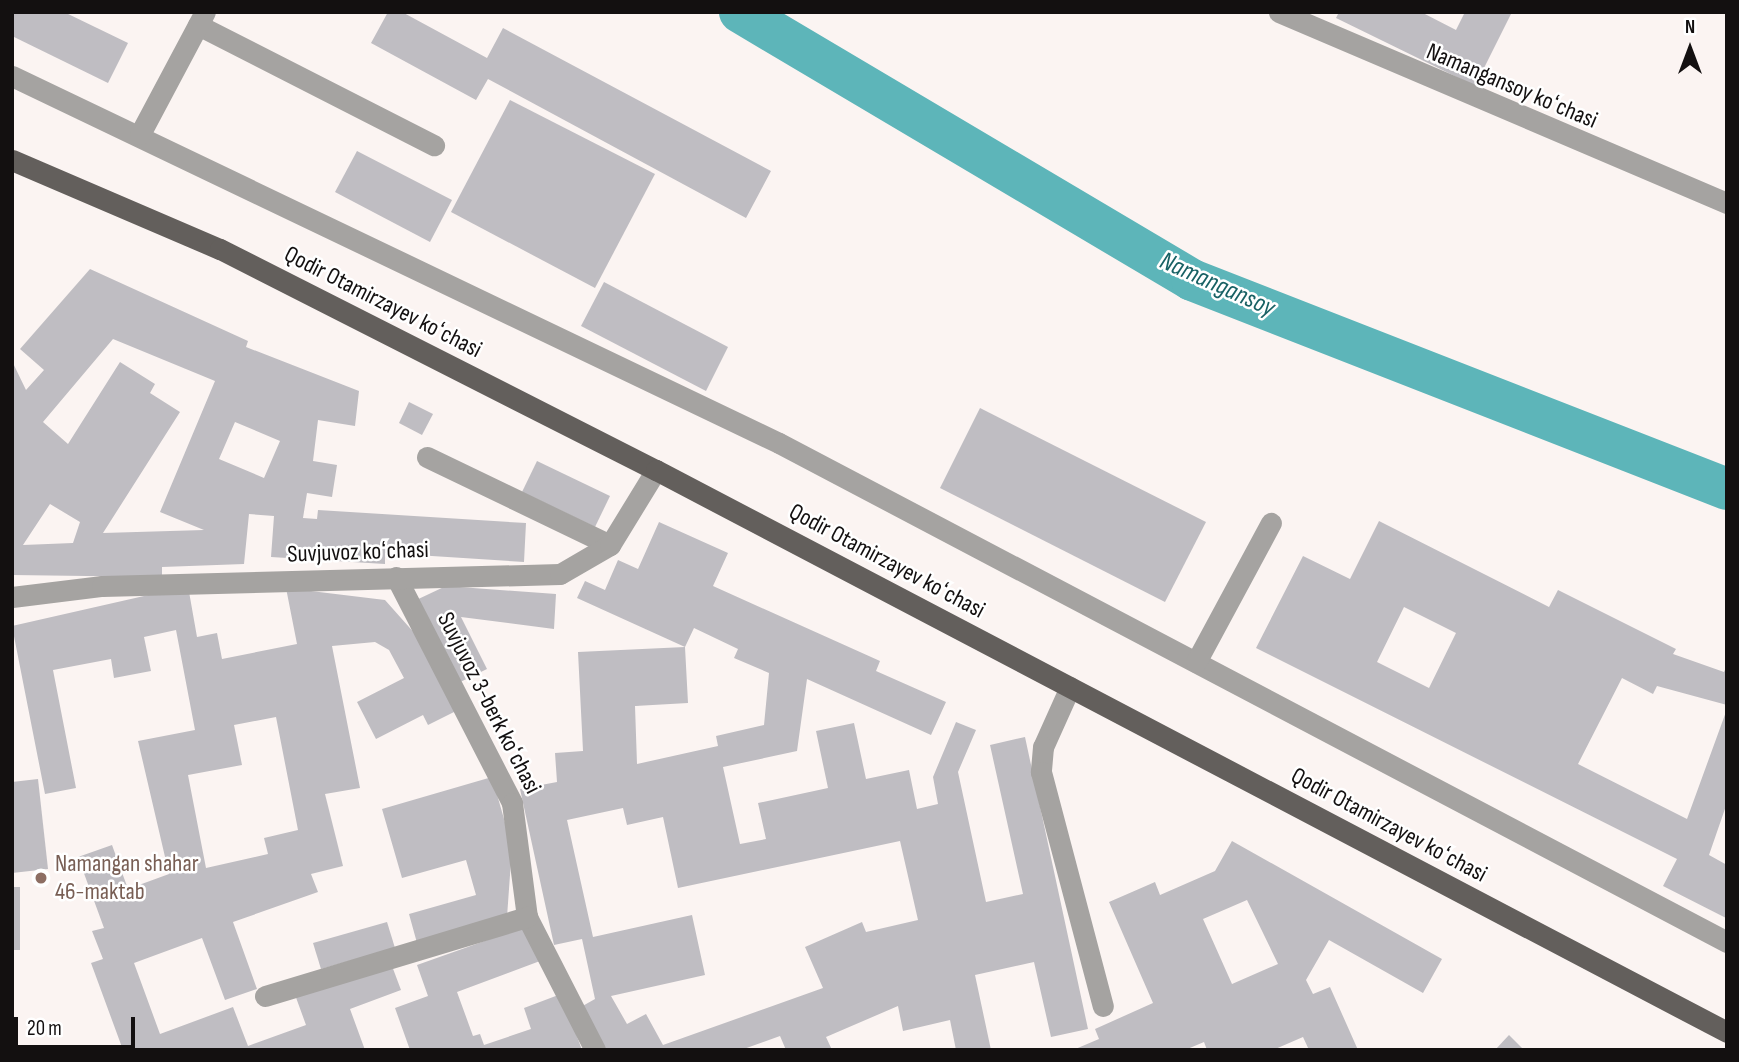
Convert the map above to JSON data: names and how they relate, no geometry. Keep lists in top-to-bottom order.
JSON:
{
  "streets": {
    "main road": ["Qodir Otamirzayev koʻchasi"],
    "street": ["Namangansoy koʻchasi", "Suvjuvoz koʻchasi", "Suvjuvoz 3-berk koʻchasi"]
  },
  "crossings": [
    ["Qodir Otamirzayev koʻchasi", "Suvjuvoz koʻchasi"],
    ["Suvjuvoz koʻchasi", "Suvjuvoz 3-berk koʻchasi"]
  ],
  "water": ["Namangansoy"],
  "places": ["Namangan shahar 46-maktab"],
  "scale_bar": "20 m",
  "north": "top"
}
